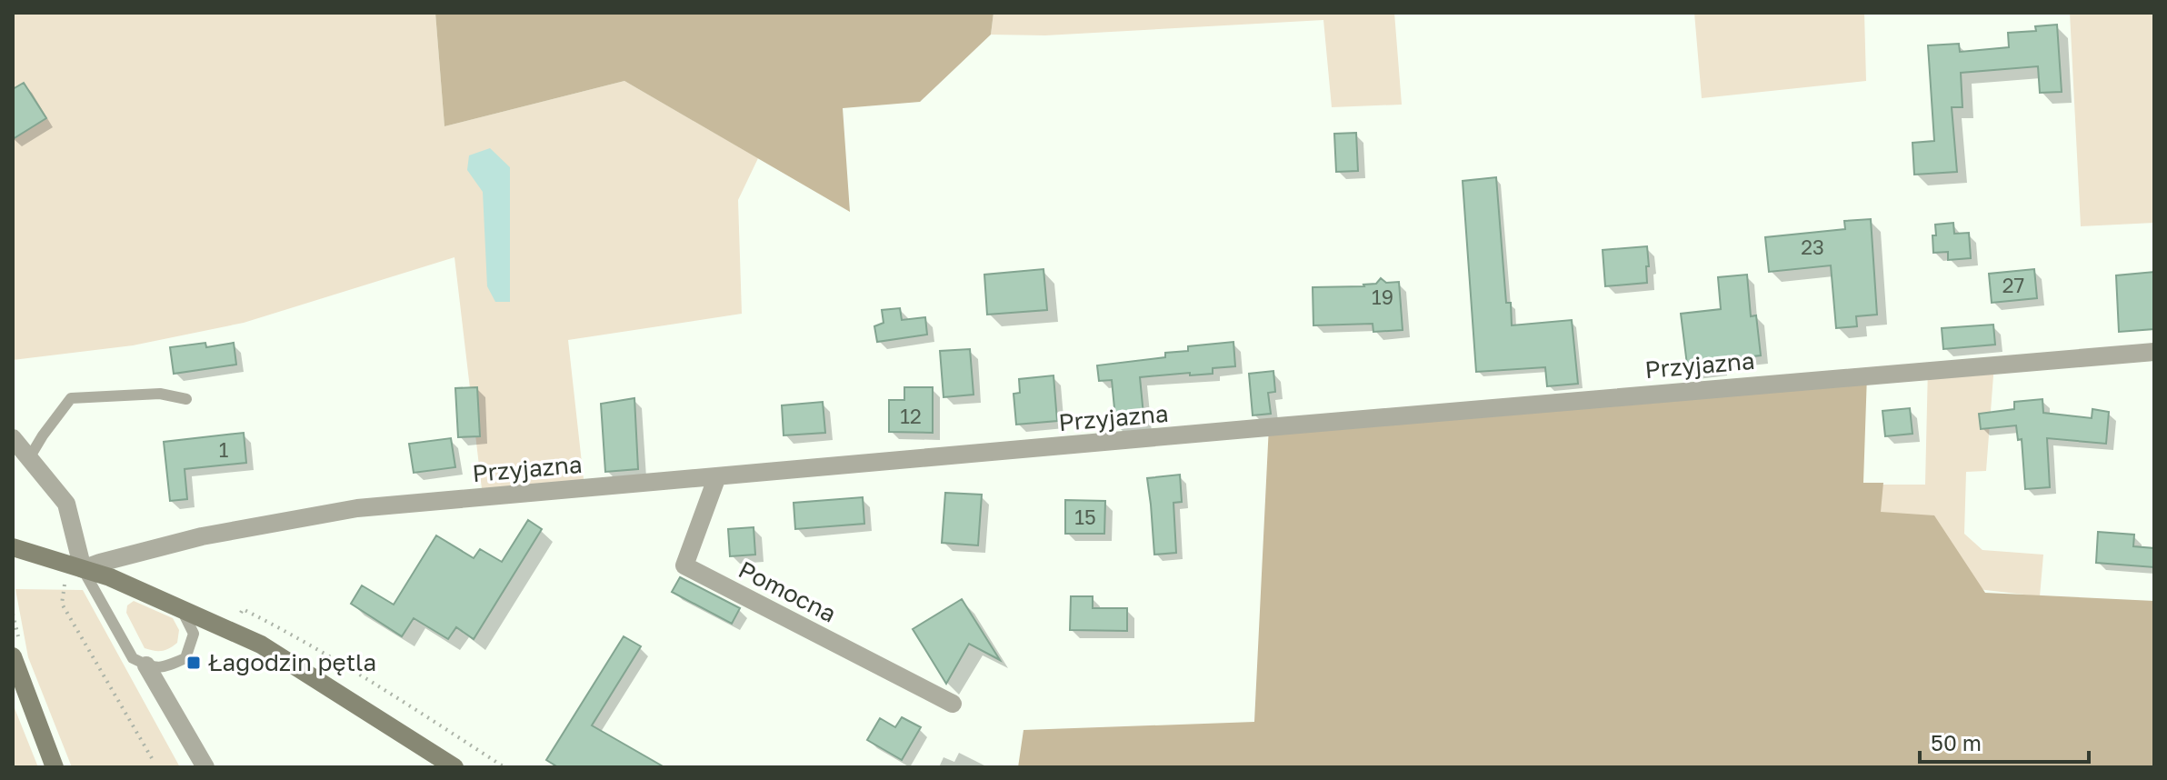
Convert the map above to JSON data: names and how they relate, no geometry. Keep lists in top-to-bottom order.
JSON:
{
  "streets": {
    "street": ["Przyjazna", "Pomocna"]
  },
  "crossings": [
    ["Przyjazna", "Pomocna"]
  ],
  "places": {
    "transit": ["Łagodzin pętla"]
  },
  "house_numbers": [
    "23",
    "27",
    "19",
    "12",
    "1",
    "15"
  ],
  "scale_bar": "50 m"
}
